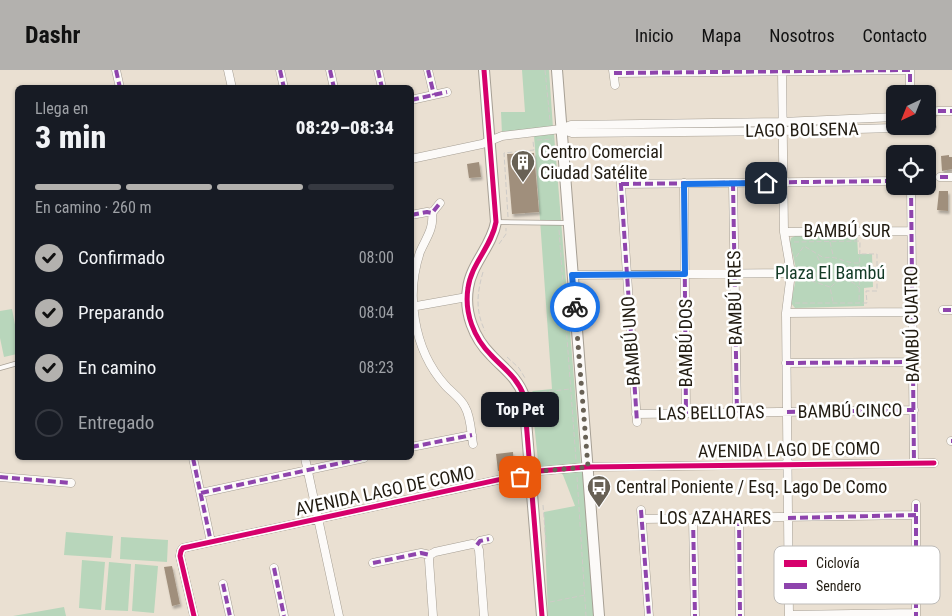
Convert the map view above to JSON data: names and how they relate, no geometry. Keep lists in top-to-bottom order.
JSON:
{
  "streets": {
    "street": [
      "LAGO BOLSENA",
      "BAMBÚ SUR",
      "BAMBÚ TRES",
      "BAMBÚ CUATRO",
      "BAMBÚ UNO",
      "BAMBÚ DOS",
      "BAMBÚ CINCO",
      "LAS BELLOTAS",
      "AVENIDA LAGO DE COMO",
      "LOS AZAHARES"
    ]
  },
  "crossings": [
    ["BAMBÚ SUR", "BAMBÚ CUATRO"],
    ["BAMBÚ TRES", "LAS BELLOTAS"],
    ["BAMBÚ CUATRO", "BAMBÚ CINCO"],
    ["BAMBÚ CUATRO", "AVENIDA LAGO DE COMO"],
    ["BAMBÚ UNO", "LAS BELLOTAS"],
    ["BAMBÚ DOS", "LAS BELLOTAS"],
    ["BAMBÚ CINCO", "LAS BELLOTAS"]
  ],
  "parks": ["Plaza El Bambú"],
  "places": {
    "building": ["Centro Comercial Ciudad Satélite"],
    "other": ["Top Pet"],
    "bus stop": ["Central Poniente / Esq. Lago De Como"]
  },
  "legend": ["Ciclovía", "Sendero"],
  "north": "bottom left",
  "page": {
    "header": "Dashr",
    "nav": [
      "Inicio",
      "Mapa",
      "Nosotros",
      "Contacto"
    ],
    "heading": ["3 min", "Llega en", "08:29–08:34"],
    "bar": "En camino · 260 m",
    "list": [
      ["Confirmado", "08:00"],
      ["Preparando", "08:04"],
      ["En camino", "08:23"],
      "Entregado"
    ],
    "bubble": "Top Pet"
  }
}
